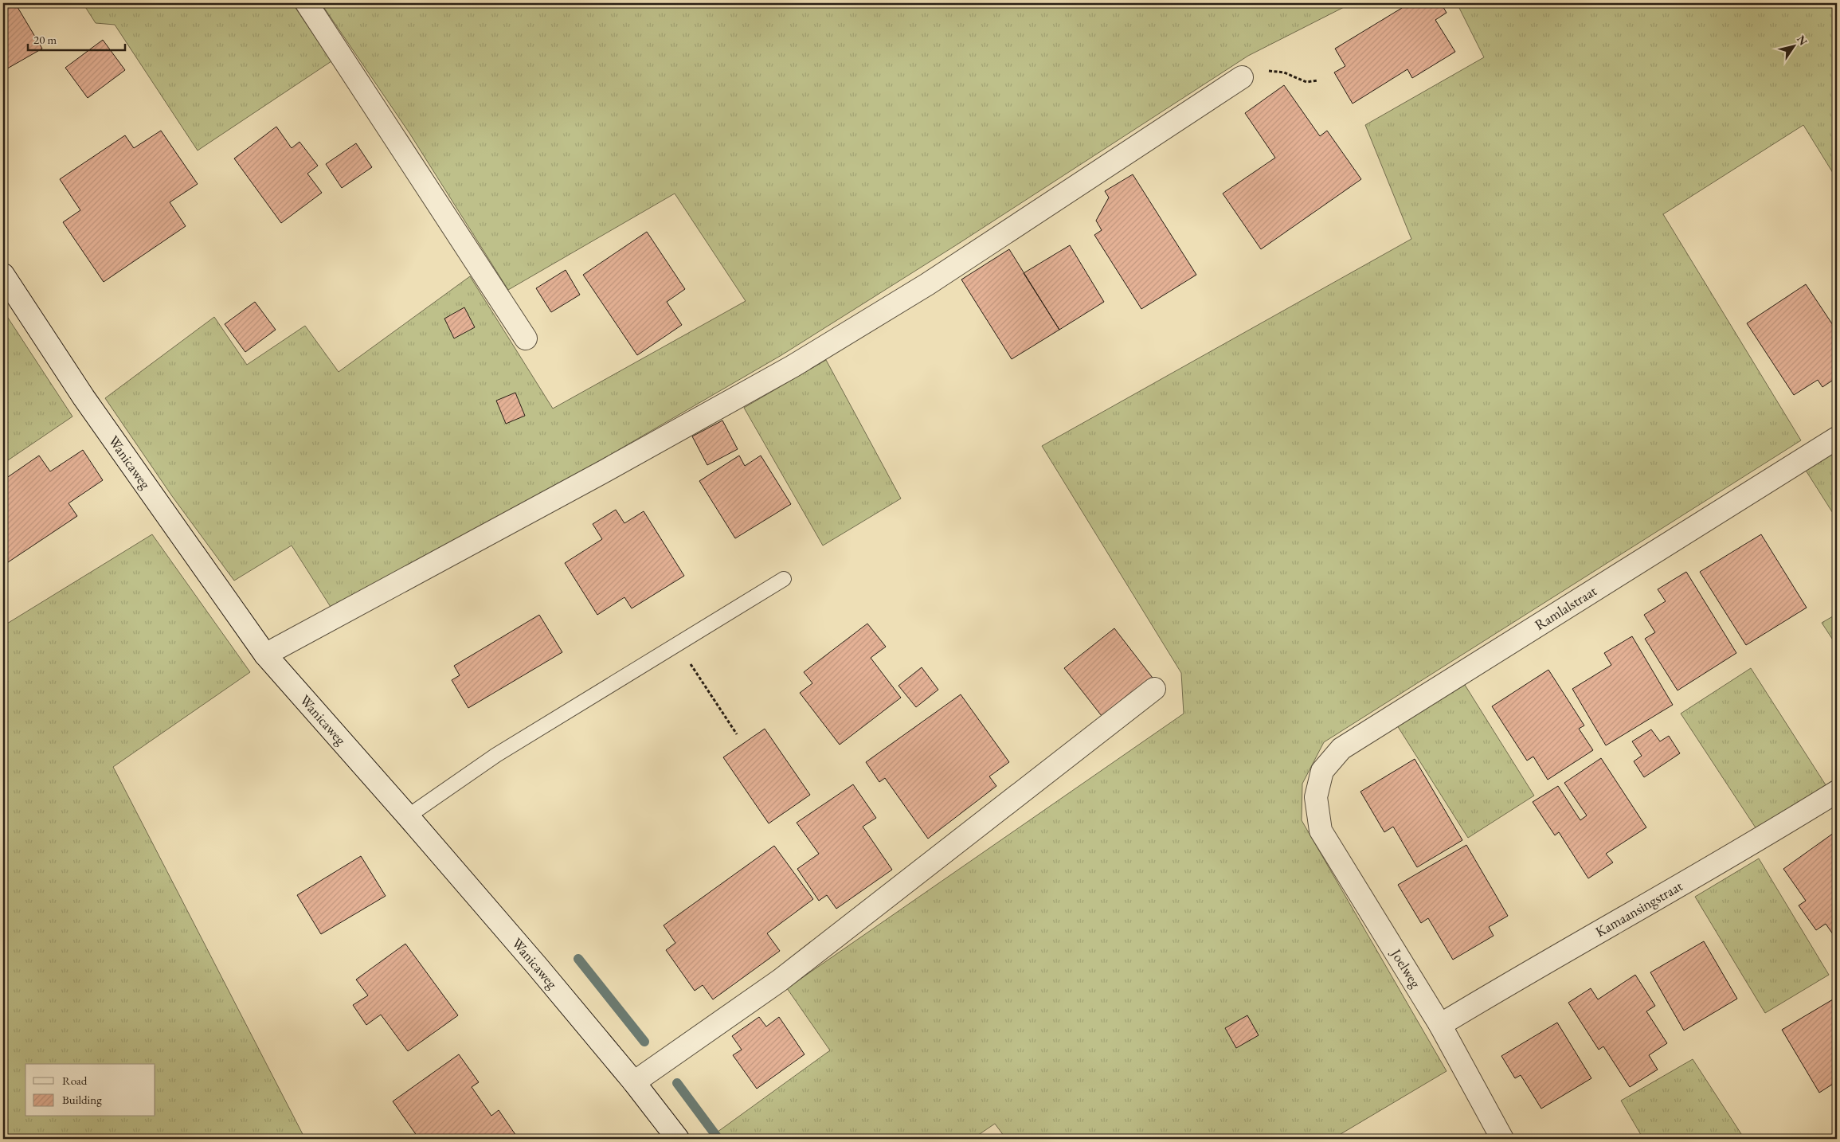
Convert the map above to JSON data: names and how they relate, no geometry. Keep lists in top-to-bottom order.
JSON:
{
  "streets": {
    "street": [
      "Wanicaweg",
      "Ramlalstraat",
      "Kamaansingstraat",
      "Joelweg"
    ]
  },
  "crossings": [
    ["Ramlalstraat", "Joelweg"],
    ["Kamaansingstraat", "Joelweg"]
  ],
  "legend": ["Road", "Building"],
  "scale_bar": "20 m",
  "north": "top right"
}
